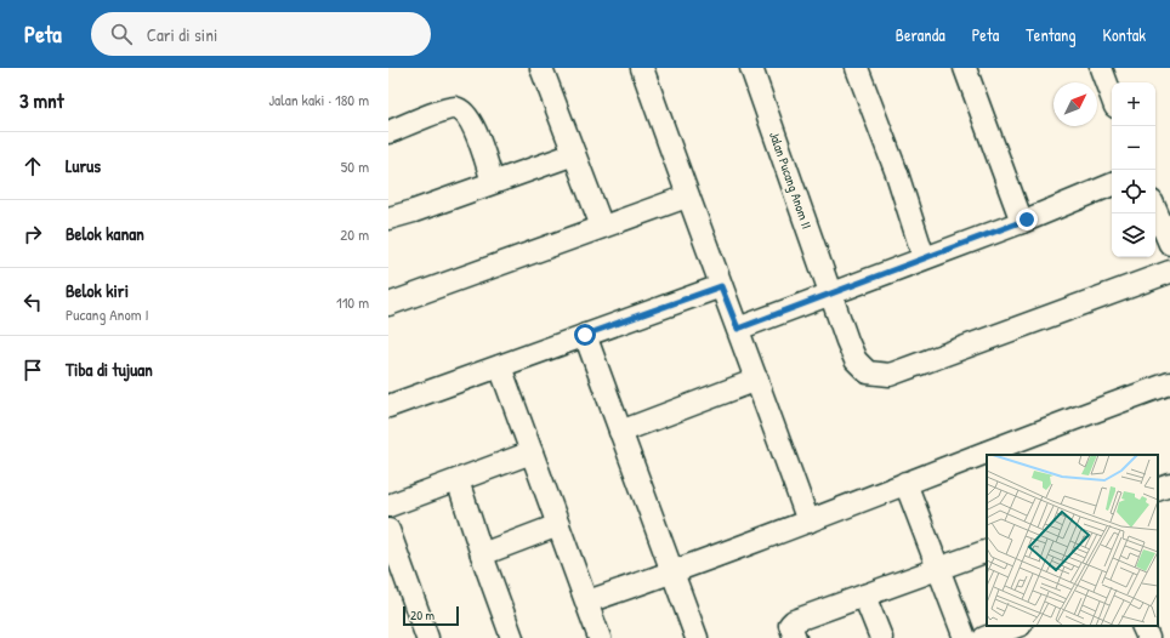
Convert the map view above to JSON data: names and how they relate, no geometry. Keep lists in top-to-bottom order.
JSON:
{
  "streets": {
    "street": ["Jalan Pucang Anom II"]
  },
  "scale_bar": "20 m",
  "north": "top right",
  "page": {
    "header": "Peta",
    "search": "Cari di sini",
    "nav": [
      "Beranda",
      "Peta",
      "Tentang",
      "Kontak"
    ],
    "heading": ["3 mnt", "Jalan kaki · 180 m"],
    "map_buttons": ["+", "−"],
    "list": [
      ["Lurus", "50 m"],
      ["Belok kanan", "20 m"],
      ["Belok kiri", "Pucang Anom I", "110 m"],
      "Tiba di tujuan"
    ],
    "scale": "20 m"
  }
}
